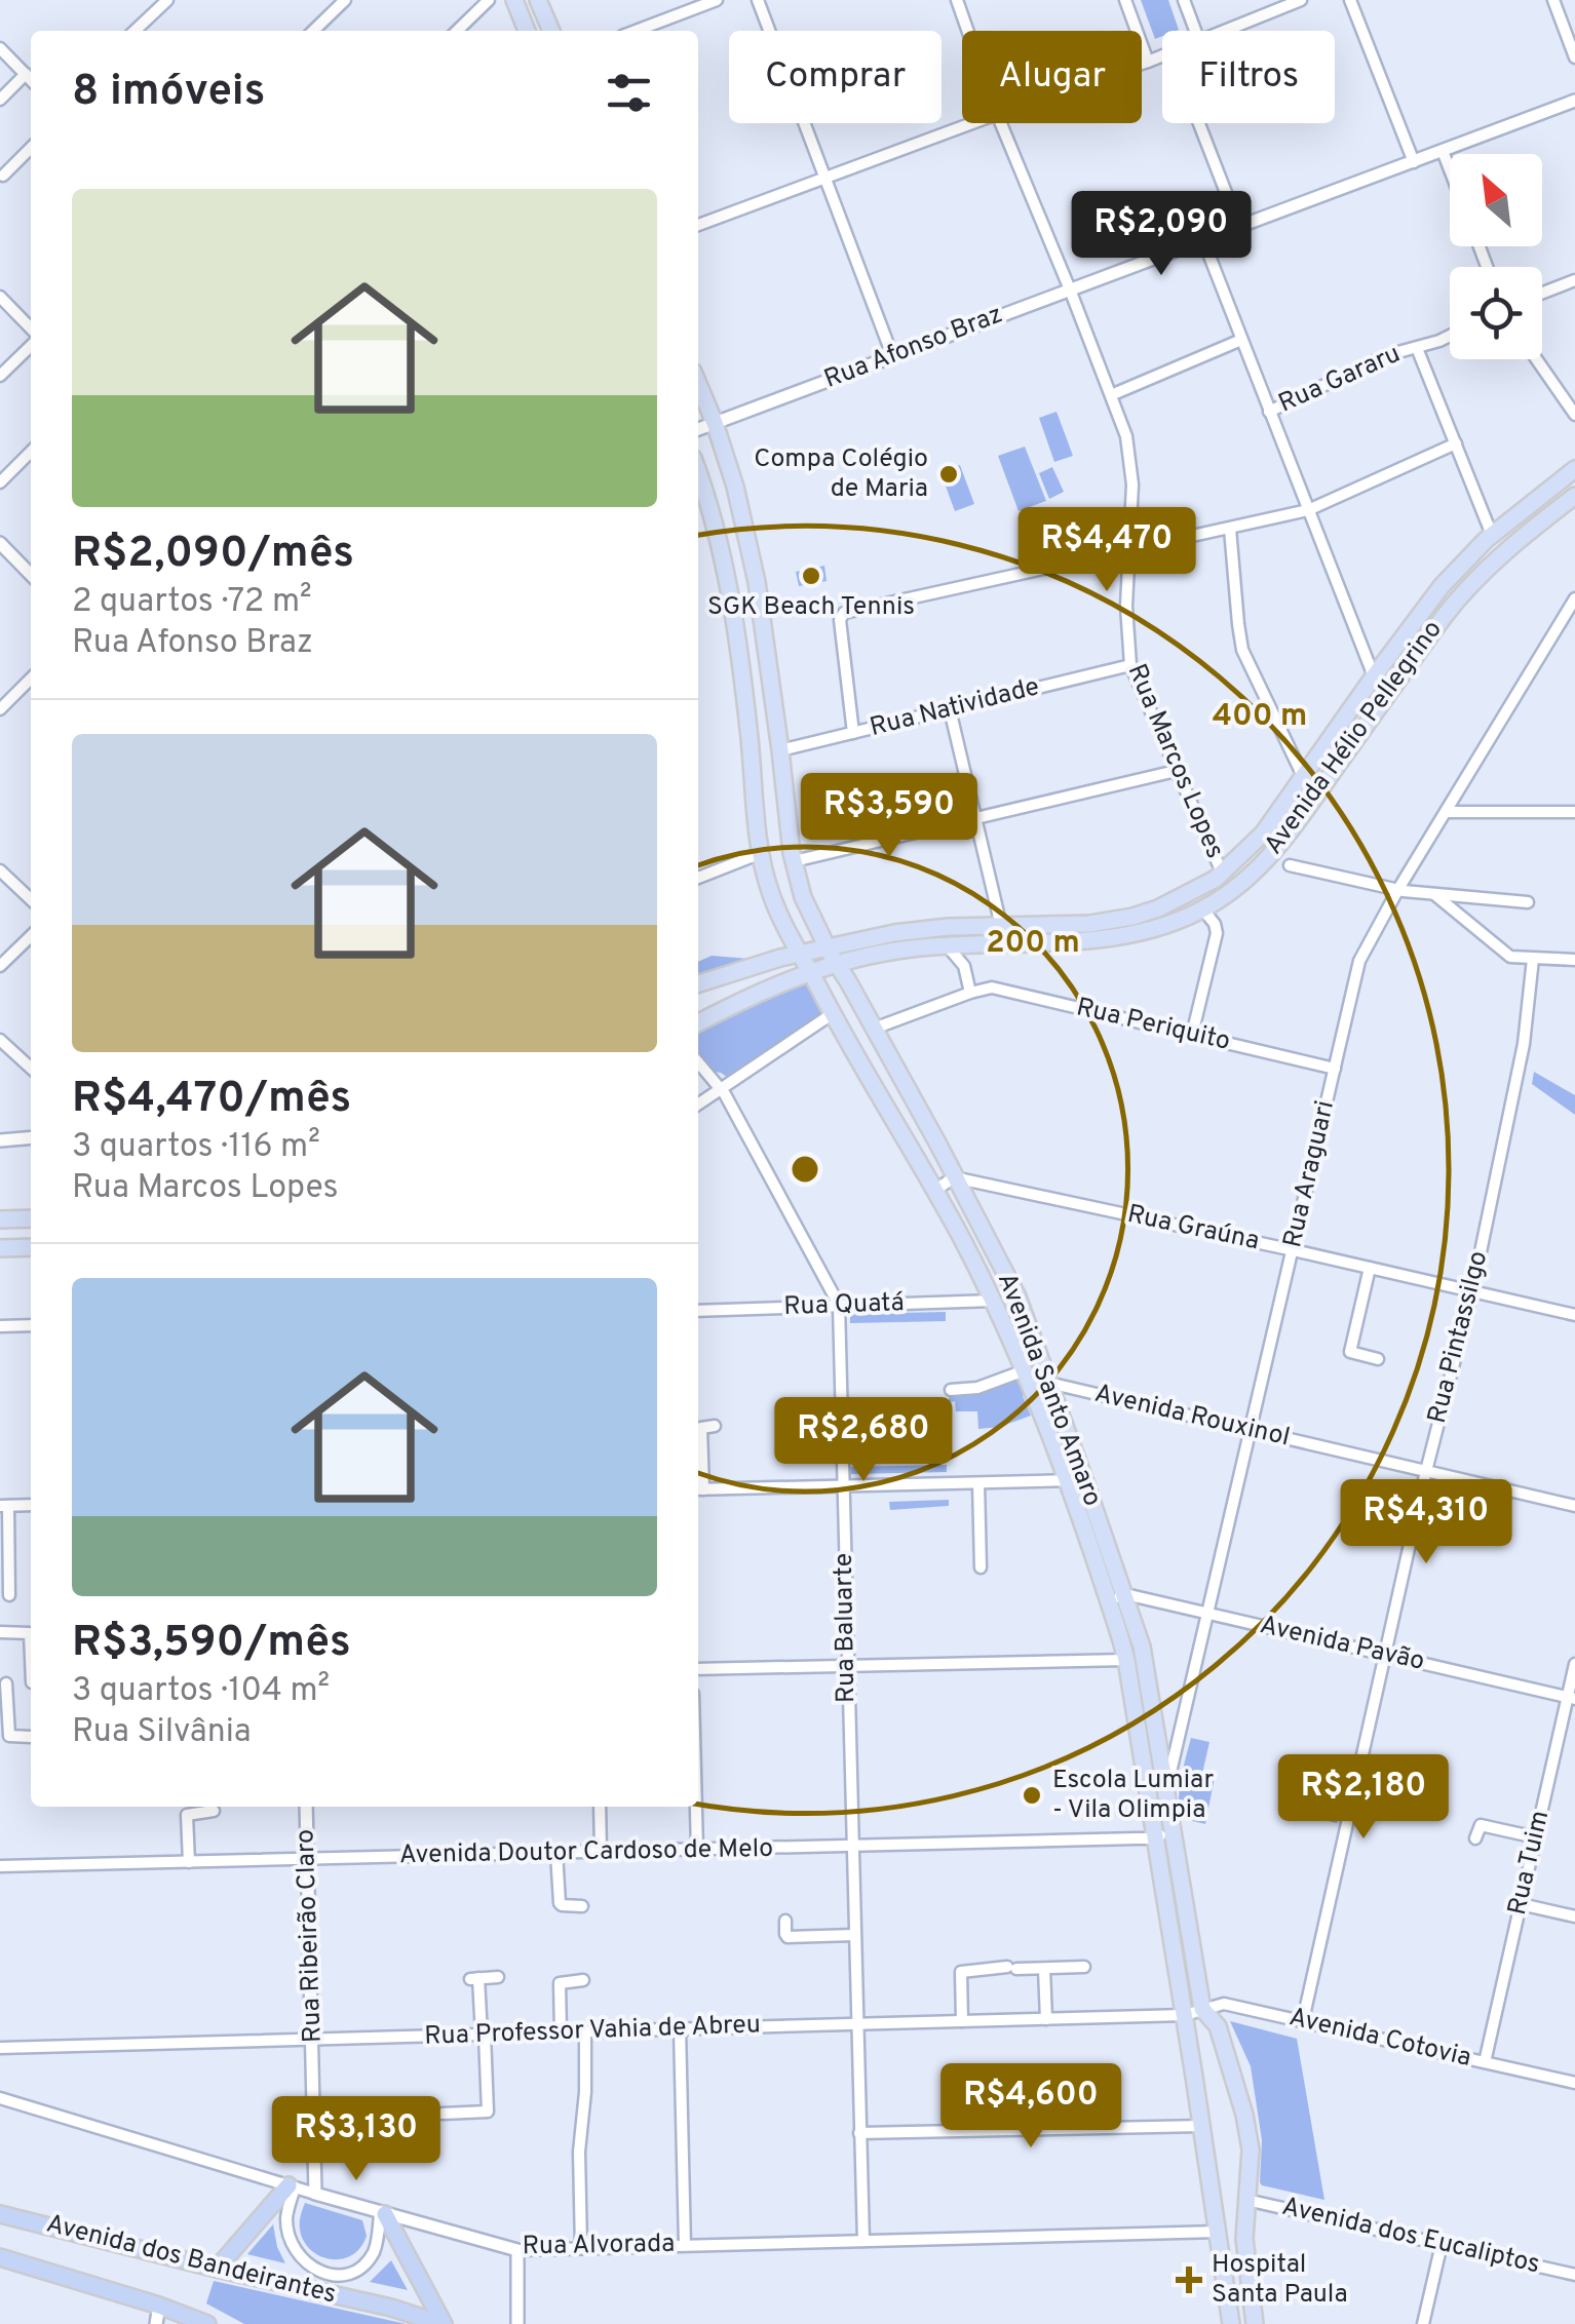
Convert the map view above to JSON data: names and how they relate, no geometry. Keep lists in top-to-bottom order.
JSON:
{
  "streets": {
    "highway": ["Avenida dos Bandeirantes"],
    "main road": ["Avenida Hélio Pellegrino", "Avenida Santo Amaro"],
    "street": [
      "Rua Afonso Braz",
      "Rua Gararu",
      "Rua Natividade",
      "Rua Marcos Lopes",
      "Rua Periquito",
      "Rua Araguari",
      "Rua Graúna",
      "Rua Quatá",
      "Rua Pintassilgo",
      "Avenida Rouxinol",
      "Rua Baluarte",
      "Avenida Pavão",
      "Avenida Doutor Cardoso de Melo",
      "Rua Tuim",
      "Rua Ribeirão Claro",
      "Rua Professor Vahia de Abreu",
      "Avenida Cotovia",
      "Avenida dos Eucaliptos",
      "Rua Alvorada"
    ]
  },
  "crossings": [
    ["Rua Afonso Braz", "Rua Marcos Lopes"],
    ["Rua Afonso Braz", "Avenida Santo Amaro"],
    ["Rua Natividade", "Rua Marcos Lopes"],
    ["Rua Natividade", "Avenida Santo Amaro"],
    ["Avenida Hélio Pellegrino", "Rua Marcos Lopes"],
    ["Avenida Hélio Pellegrino", "Avenida Santo Amaro"],
    ["Rua Periquito", "Rua Araguari"],
    ["Rua Periquito", "Avenida Santo Amaro"],
    ["Rua Araguari", "Rua Graúna"],
    ["Rua Araguari", "Avenida Santo Amaro"],
    ["Rua Araguari", "Avenida Rouxinol"],
    ["Rua Araguari", "Avenida Pavão"],
    ["Rua Graúna", "Rua Pintassilgo"],
    ["Rua Graúna", "Avenida Santo Amaro"],
    ["Rua Quatá", "Avenida Santo Amaro"],
    ["Rua Quatá", "Rua Baluarte"],
    ["Rua Pintassilgo", "Avenida Rouxinol"],
    ["Rua Pintassilgo", "Avenida Pavão"],
    ["Rua Pintassilgo", "Avenida Cotovia"],
    ["Avenida Santo Amaro", "Avenida Rouxinol"],
    ["Avenida Santo Amaro", "Avenida Pavão"],
    ["Avenida Santo Amaro", "Avenida Doutor Cardoso de Melo"],
    ["Avenida Santo Amaro", "Rua Professor Vahia de Abreu"],
    ["Avenida Santo Amaro", "Avenida Cotovia"],
    ["Avenida Santo Amaro", "Avenida dos Eucaliptos"],
    ["Avenida Santo Amaro", "Rua Alvorada"],
    ["Rua Baluarte", "Avenida Doutor Cardoso de Melo"],
    ["Rua Baluarte", "Rua Professor Vahia de Abreu"],
    ["Rua Baluarte", "Rua Alvorada"],
    ["Avenida Pavão", "Rua Tuim"],
    ["Avenida Doutor Cardoso de Melo", "Rua Ribeirão Claro"],
    ["Rua Tuim", "Avenida Cotovia"],
    ["Rua Ribeirão Claro", "Rua Professor Vahia de Abreu"],
    ["Rua Ribeirão Claro", "Rua Alvorada"],
    ["Rua Professor Vahia de Abreu", "Avenida Cotovia"]
  ],
  "places": {
    "other": ["Compa Colégio de Maria", "SGK Beach Tennis", "Escola Lumiar - Vila Olimpia"],
    "health": ["Hospital Santa Paula"]
  },
  "north": "top left",
  "page": {
    "chip": ["Comprar", "Alugar", "Filtros"],
    "heading": "8 imóveis",
    "list": [
      {
        "name": "R$2,090/mês",
        "note": "2 quartos · 72 m² · Rua Afonso Braz"
      },
      {
        "name": "R$4,470/mês",
        "note": "3 quartos · 116 m² · Rua Marcos Lopes"
      },
      {
        "name": "R$3,590/mês",
        "note": "3 quartos · 104 m² · Rua Silvânia"
      }
    ],
    "price": [
      "R$2,090",
      "R$4,470",
      "R$3,590",
      "R$2,680",
      "R$4,310",
      "R$2,180",
      "R$4,600",
      "R$3,130"
    ]
  },
  "rings": ["400 m", "200 m"]
}
